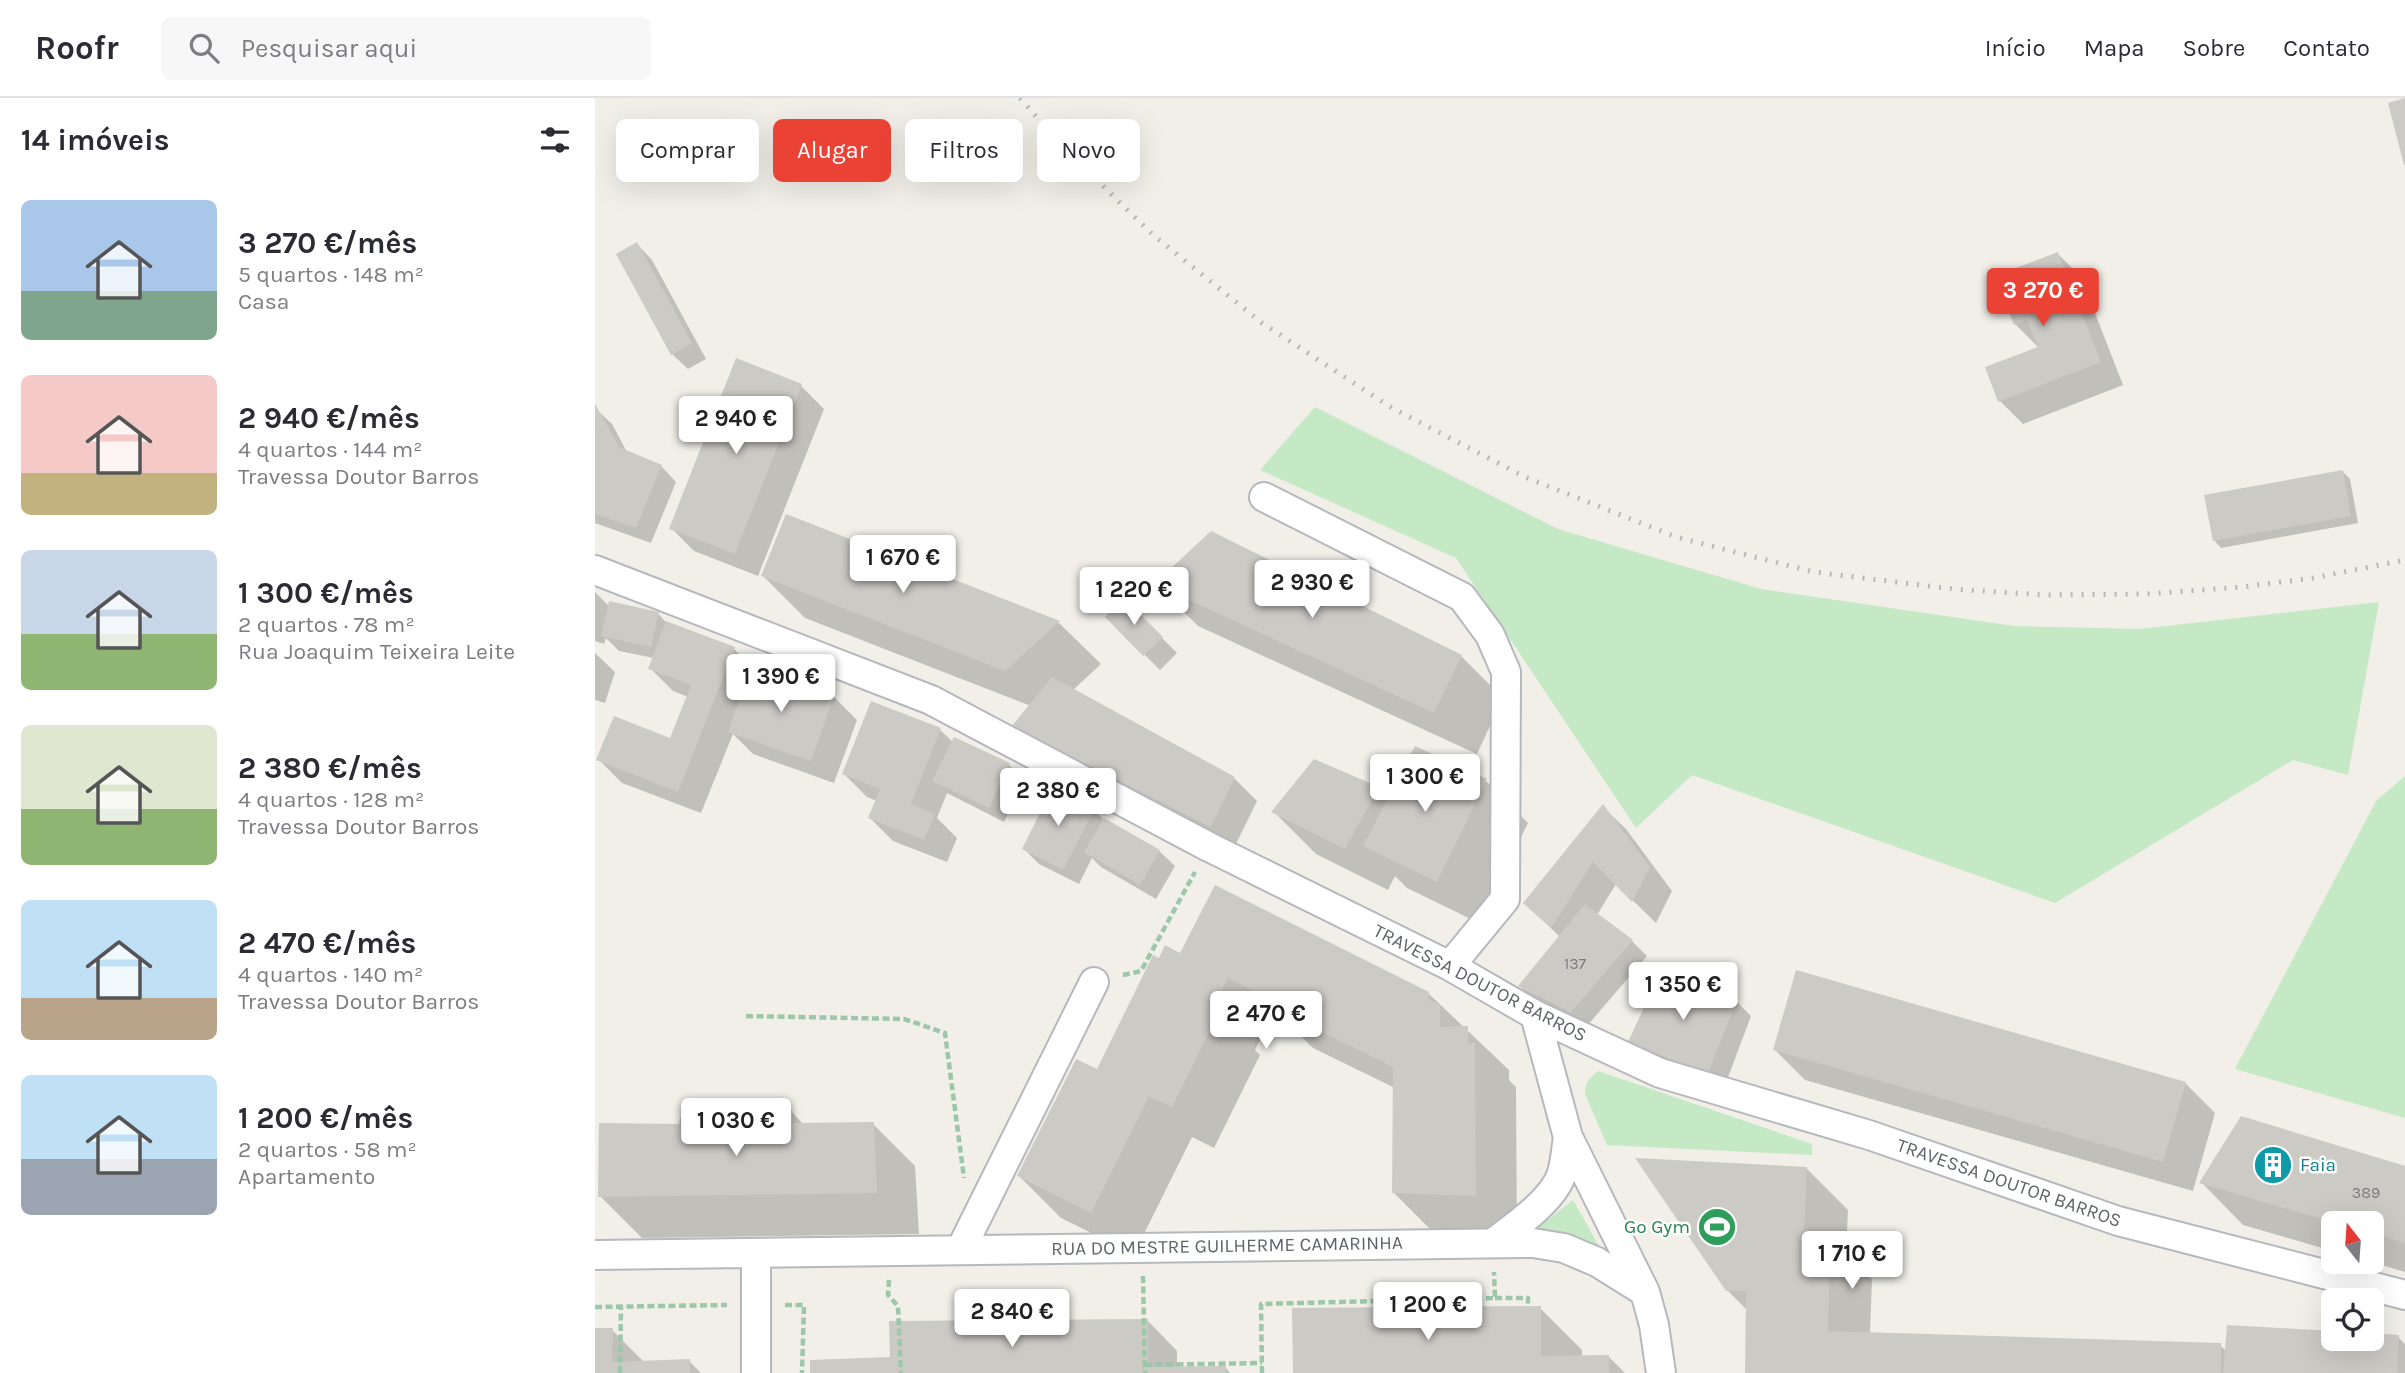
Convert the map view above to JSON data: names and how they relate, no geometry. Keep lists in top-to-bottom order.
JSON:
{
  "streets": {
    "street": ["TRAVESSA DOUTOR BARROS", "RUA DO MESTRE GUILHERME CAMARINHA"]
  },
  "places": {
    "building": ["Faia"],
    "sports": ["Go Gym"]
  },
  "house_numbers": ["137", "389"],
  "north": "top",
  "page": {
    "header": "Roofr",
    "search": "Pesquisar aqui",
    "nav": [
      "Início",
      "Mapa",
      "Sobre",
      "Contato"
    ],
    "heading": "14 imóveis",
    "chip": [
      "Comprar",
      "Alugar",
      "Filtros",
      "Novo"
    ],
    "list": [
      {
        "name": "3 270 €/mês",
        "note": "5 quartos · 148 m² · Casa"
      },
      {
        "name": "2 940 €/mês",
        "note": "4 quartos · 144 m² · Travessa Doutor Barros"
      },
      {
        "name": "1 300 €/mês",
        "note": "2 quartos · 78 m² · Rua Joaquim Teixeira Leite"
      },
      {
        "name": "2 380 €/mês",
        "note": "4 quartos · 128 m² · Travessa Doutor Barros"
      },
      {
        "name": "2 470 €/mês",
        "note": "4 quartos · 140 m² · Travessa Doutor Barros"
      },
      {
        "name": "1 200 €/mês",
        "note": "2 quartos · 58 m² · Apartamento"
      }
    ],
    "price": [
      "3 270 €",
      "2 940 €",
      "1 670 €",
      "2 930 €",
      "1 220 €",
      "1 390 €",
      "1 300 €",
      "2 380 €",
      "1 350 €",
      "2 470 €",
      "1 030 €",
      "1 710 €",
      "1 200 €",
      "2 840 €"
    ]
  }
}
